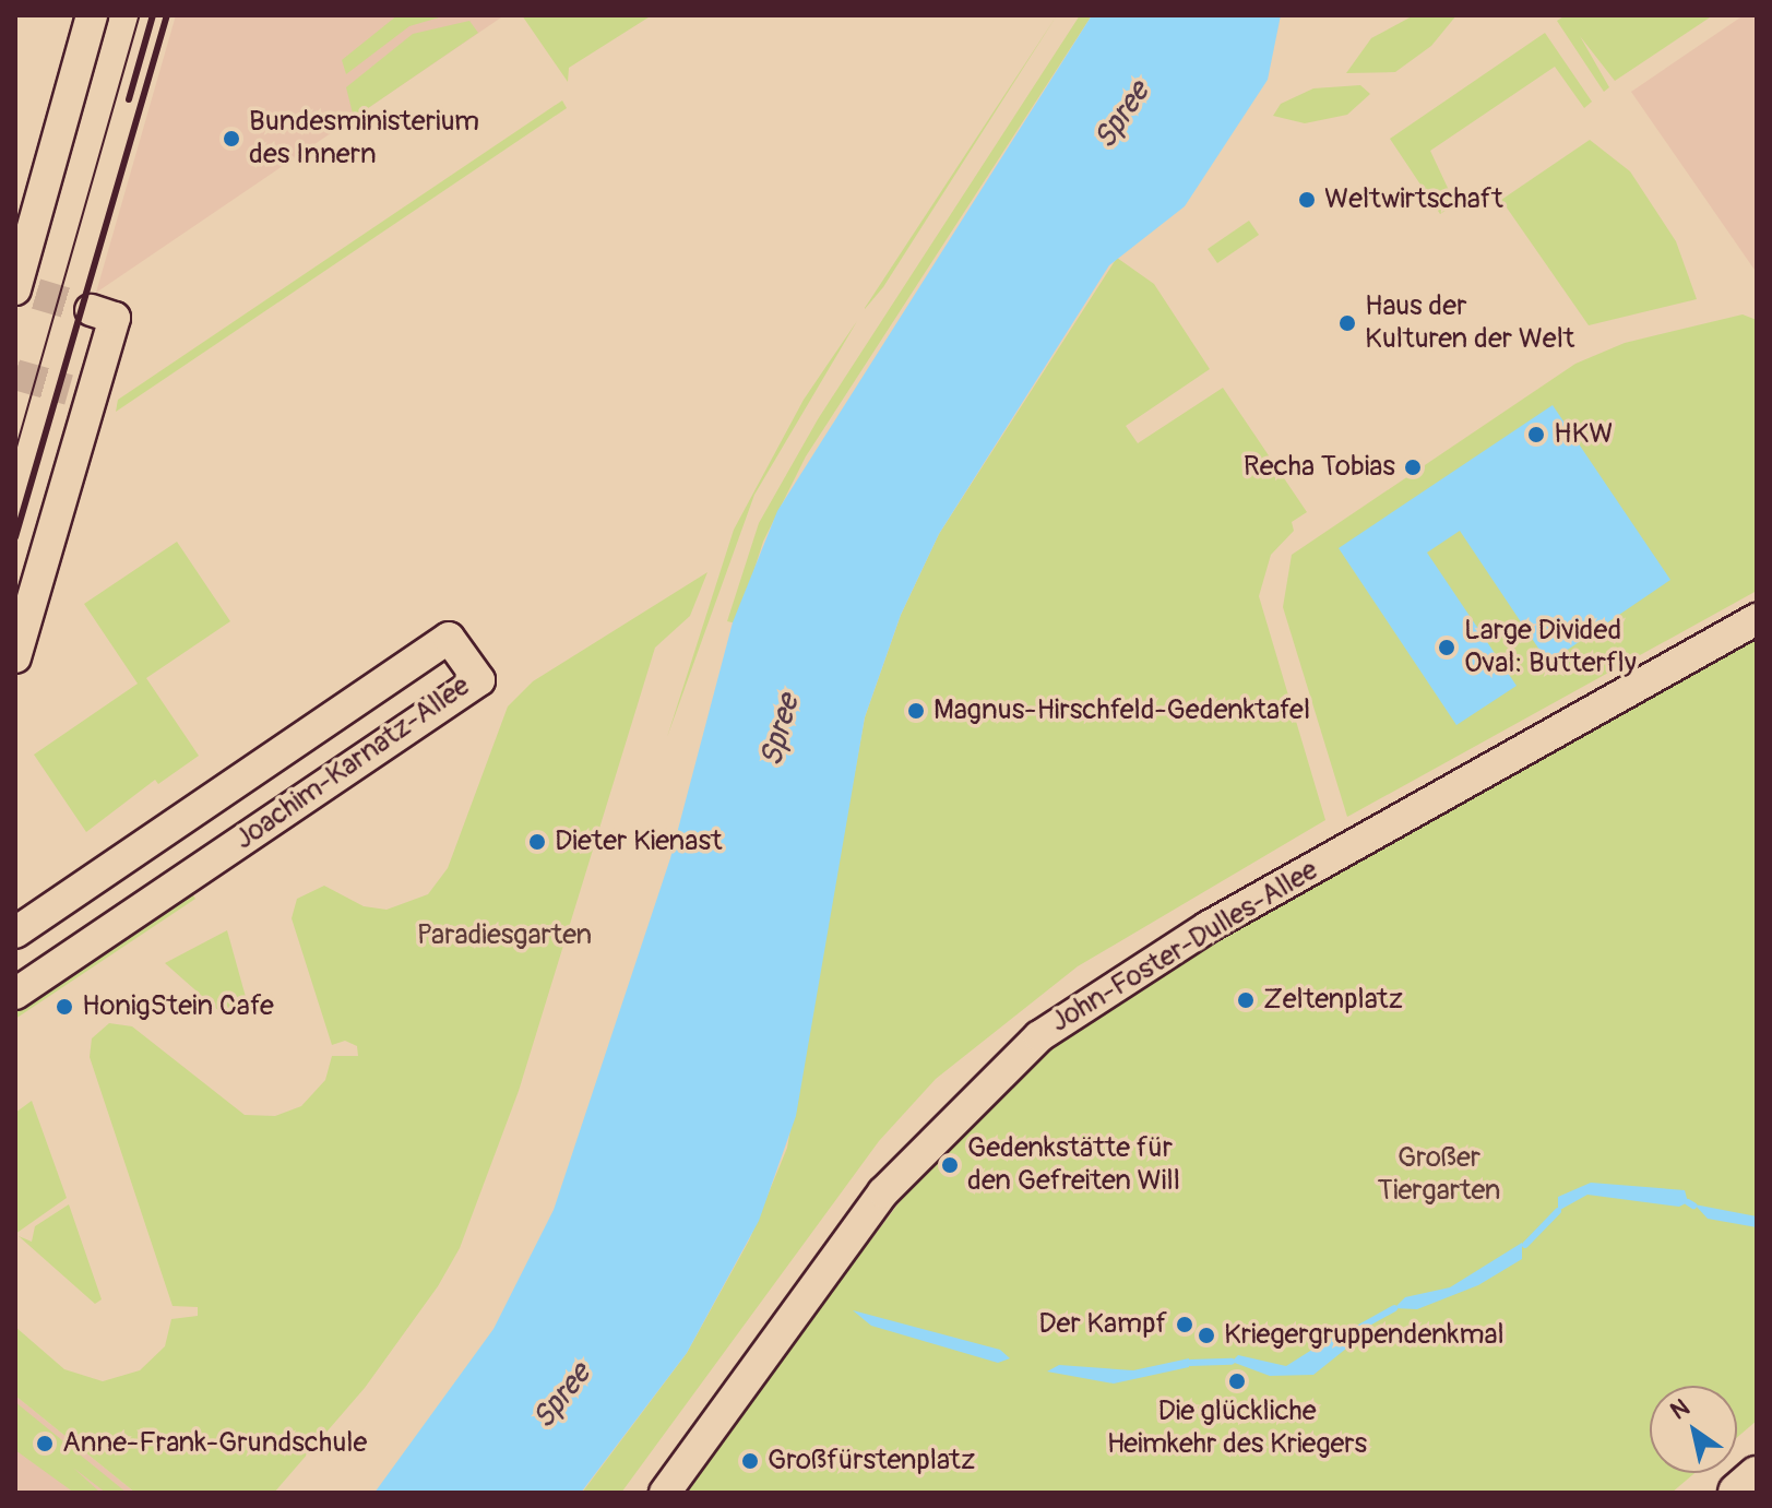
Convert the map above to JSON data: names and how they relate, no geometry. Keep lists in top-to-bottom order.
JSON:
{
  "streets": {
    "street": ["Joachim-Karnatz-Allee", "John-Foster-Dulles-Allee"]
  },
  "water": ["Spree"],
  "parks": ["Paradiesgarten", "Großer Tiergarten"],
  "places": [
    "Bundesministerium des Innern",
    "Weltwirtschaft",
    "Haus der Kulturen der Welt",
    "HKW",
    "Recha Tobias",
    "Large Divided Oval: Butterfly",
    "Magnus-Hirschfeld-Gedenktafel",
    "Dieter Kienast",
    "Zeltenplatz",
    "HonigStein Cafe",
    "Gedenkstätte für den Gefreiten Will",
    "Der Kampf",
    "Kriegergruppendenkmal",
    "Die glückliche Heimkehr des Kriegers",
    "Anne-Frank-Grundschule",
    "Großfürstenplatz"
  ],
  "north": "top left"
}
